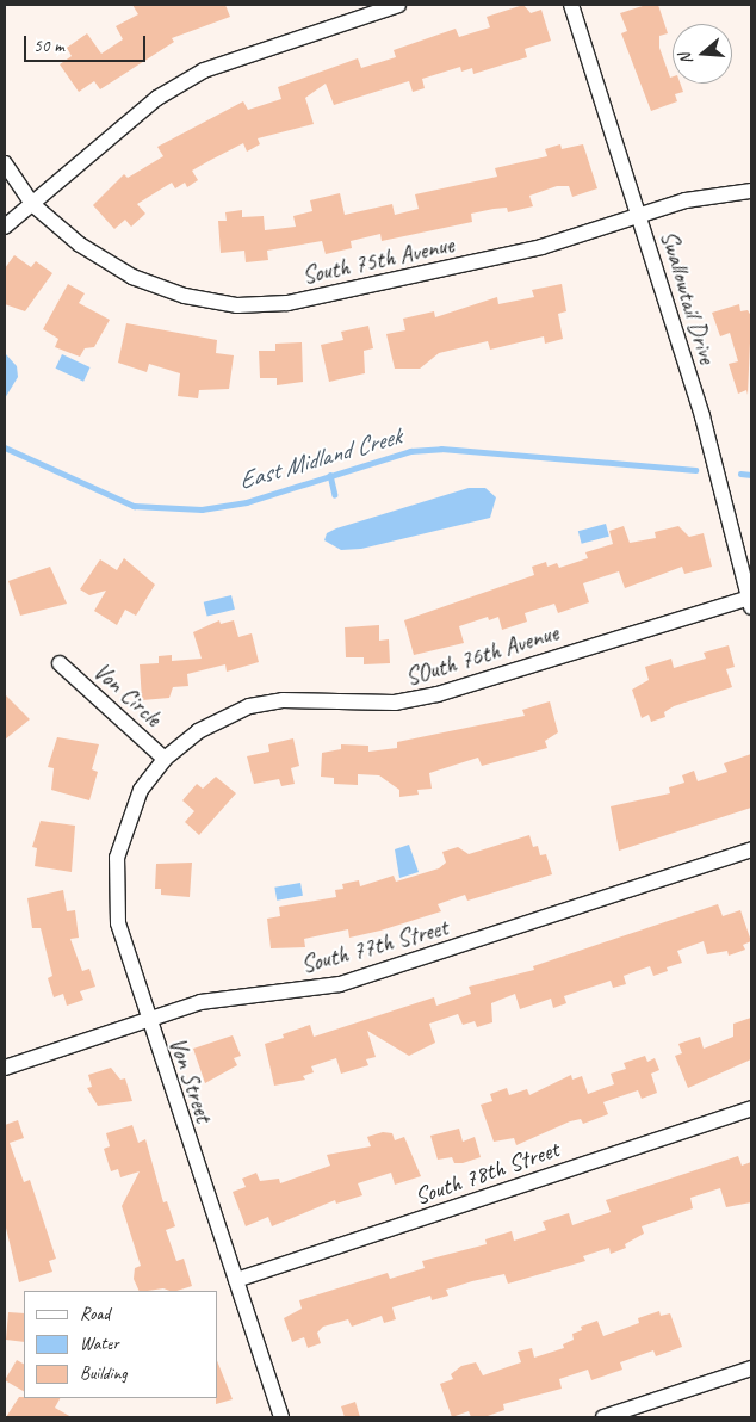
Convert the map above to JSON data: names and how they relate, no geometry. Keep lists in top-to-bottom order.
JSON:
{
  "streets": {
    "street": [
      "South 75th Avenue",
      "Swallowtail Drive",
      "SOuth 76th Avenue",
      "Von Circle",
      "South 77th Street",
      "Von Street",
      "South 78th Street"
    ]
  },
  "crossings": [
    ["South 75th Avenue", "Swallowtail Drive"],
    ["Swallowtail Drive", "SOuth 76th Avenue"],
    ["SOuth 76th Avenue", "Von Circle"],
    ["SOuth 76th Avenue", "Von Street"],
    ["Von Circle", "Von Street"],
    ["South 77th Street", "Von Street"],
    ["Von Street", "South 78th Street"]
  ],
  "water": ["East Midland Creek"],
  "legend": ["Road", "Water", "Building"],
  "scale_bar": "50 m",
  "north": "left"
}
